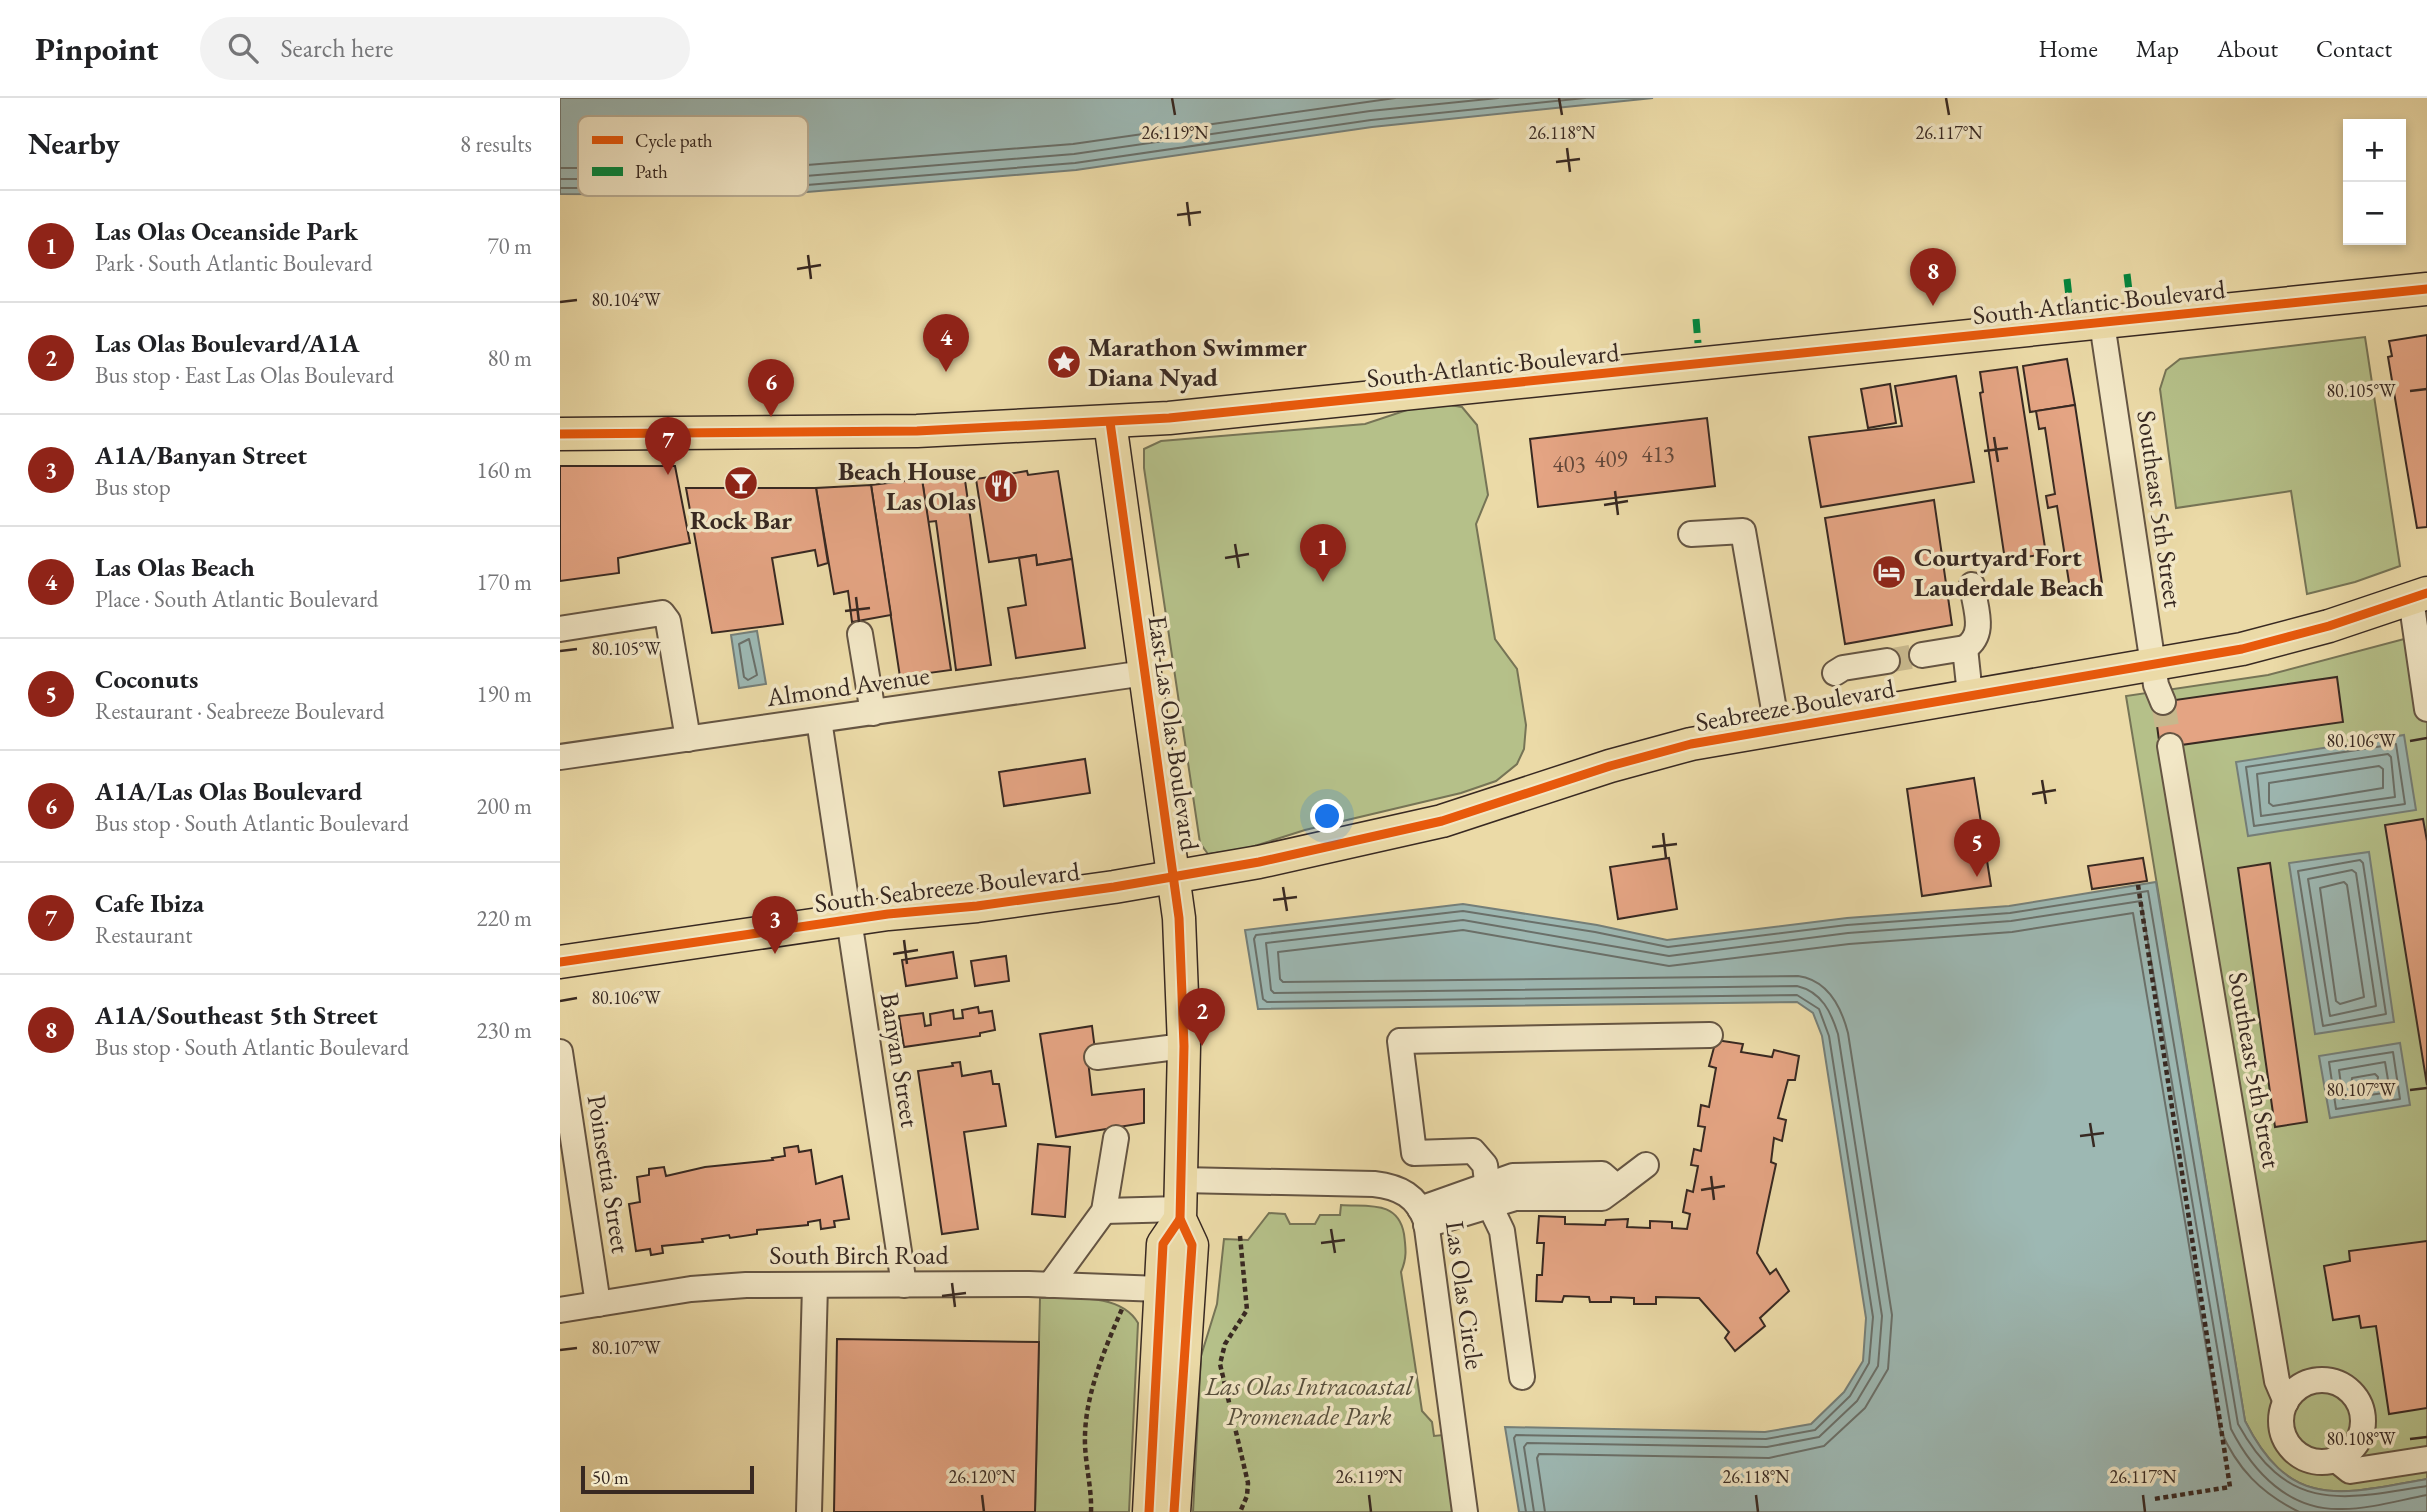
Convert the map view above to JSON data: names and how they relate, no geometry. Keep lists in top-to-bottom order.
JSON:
{
  "streets": {
    "main road": [
      "South Atlantic Boulevard",
      "Seabreeze Boulevard",
      "East Las Olas Boulevard",
      "South Seabreeze Boulevard"
    ],
    "street": [
      "Southeast 5th Street",
      "Almond Avenue",
      "Banyan Street",
      "Poinsettia Street",
      "South Birch Road",
      "Las Olas Circle"
    ]
  },
  "crossings": [
    ["South Atlantic Boulevard", "Southeast 5th Street"],
    ["South Atlantic Boulevard", "East Las Olas Boulevard"],
    ["Southeast 5th Street", "Seabreeze Boulevard"],
    ["Almond Avenue", "East Las Olas Boulevard"],
    ["Almond Avenue", "Banyan Street"],
    ["Seabreeze Boulevard", "East Las Olas Boulevard"],
    ["Seabreeze Boulevard", "South Seabreeze Boulevard"],
    ["East Las Olas Boulevard", "South Seabreeze Boulevard"],
    ["East Las Olas Boulevard", "South Birch Road"],
    ["South Seabreeze Boulevard", "Banyan Street"],
    ["Banyan Street", "South Birch Road"],
    ["Poinsettia Street", "South Birch Road"]
  ],
  "parks": ["Las Olas Intracoastal Promenade Park"],
  "places": {
    "place": ["Marathon Swimmer Diana Nyad"],
    "bar": ["Rock Bar"],
    "restaurant": ["Beach House Las Olas"],
    "hotel": ["Courtyard Fort Lauderdale Beach"]
  },
  "house_numbers": ["413", "409", "403"],
  "legend": ["Cycle path", "Path"],
  "scale_bar": "50 m",
  "page": {
    "header": "Pinpoint",
    "search": "Search here",
    "nav": [
      "Home",
      "Map",
      "About",
      "Contact"
    ],
    "heading": ["Nearby", "8 results"],
    "map_buttons": ["+", "−"],
    "list": [
      {
        "mark": "1",
        "name": "Las Olas Oceanside Park",
        "note": "Park · South Atlantic Boulevard",
        "value": "70 m"
      },
      {
        "mark": "2",
        "name": "Las Olas Boulevard/A1A",
        "note": "Bus stop · East Las Olas Boulevard",
        "value": "80 m"
      },
      {
        "mark": "3",
        "name": "A1A/Banyan Street",
        "note": "Bus stop",
        "value": "160 m"
      },
      {
        "mark": "4",
        "name": "Las Olas Beach",
        "note": "Place · South Atlantic Boulevard",
        "value": "170 m"
      },
      {
        "mark": "5",
        "name": "Coconuts",
        "note": "Restaurant · Seabreeze Boulevard",
        "value": "190 m"
      },
      {
        "mark": "6",
        "name": "A1A/Las Olas Boulevard",
        "note": "Bus stop · South Atlantic Boulevard",
        "value": "200 m"
      },
      {
        "mark": "7",
        "name": "Cafe Ibiza",
        "note": "Restaurant",
        "value": "220 m"
      },
      {
        "mark": "8",
        "name": "A1A/Southeast 5th Street",
        "note": "Bus stop · South Atlantic Boulevard",
        "value": "230 m"
      }
    ],
    "pins": [
      "8",
      "4",
      "6",
      "7",
      "1",
      "5",
      "3",
      "2"
    ],
    "scale": "50 m"
  },
  "coordinates": [
    "26.119°N",
    "26.118°N",
    "26.117°N",
    "80.104°W",
    "80.105°W",
    "80.106°W",
    "80.107°W",
    "80.108°W",
    "26.120°N"
  ]
}
